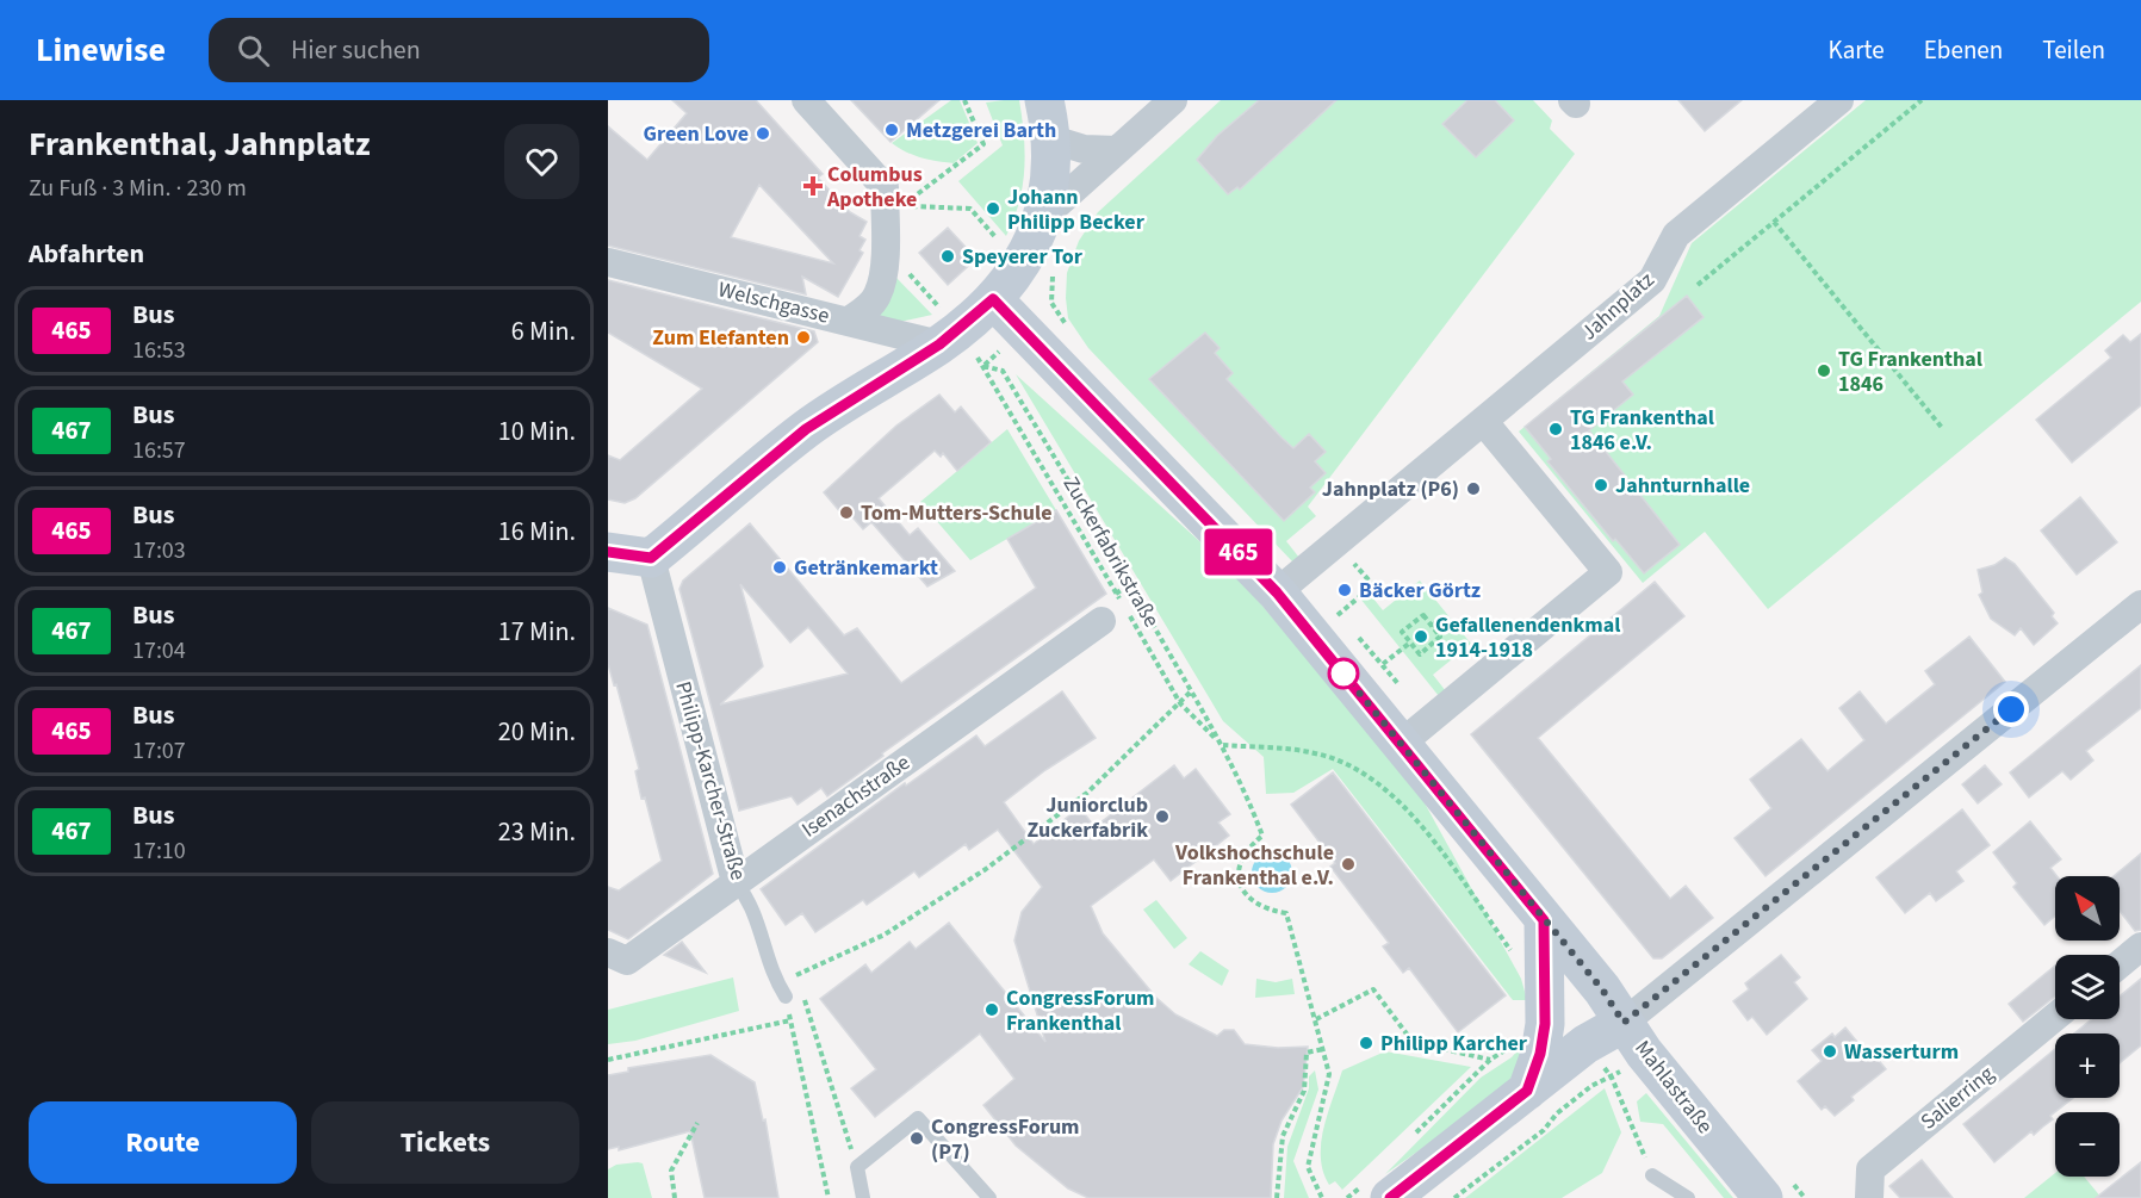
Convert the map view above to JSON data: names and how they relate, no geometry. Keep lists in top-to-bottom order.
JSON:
{
  "streets": {
    "main road": ["Mahlastraße"],
    "street": [
      "Welschgasse",
      "Jahnplatz",
      "Philipp-Karcher-Straße",
      "Isenachstraße",
      "Salierring"
    ],
    "path": ["Zuckerfabrikstraße"]
  },
  "crossings": [
    ["Jahnplatz", "Mahlastraße"],
    ["Philipp-Karcher-Straße", "Isenachstraße"]
  ],
  "places": {
    "other": [
      "Metzgerei Barth",
      "Green Love",
      "Johann Philipp Becker",
      "Speyerer Tor",
      "Zum Elefanten",
      "TG Frankenthal 1846",
      "TG Frankenthal 1846 e.V.",
      "Jahnturnhalle",
      "Jahnplatz (P6)",
      "Tom-Mutters-Schule",
      "Getränkemarkt",
      "Bäcker Görtz",
      "Gefallenendenkmal 1914-1918",
      "Juniorclub Zuckerfabrik",
      "Volkshochschule Frankenthal e.V.",
      "CongressForum Frankenthal",
      "Philipp Karcher",
      "Wasserturm",
      "CongressForum (P7)"
    ],
    "health": ["Columbus Apotheke"]
  },
  "lines": ["bus line 465"],
  "north": "top left",
  "page": {
    "header": "Linewise",
    "search": "Hier suchen",
    "nav": ["Karte", "Ebenen", "Teilen"],
    "heading": [
      ["Frankenthal, Jahnplatz", "Zu Fuß · 3 Min. · 230 m"],
      "Abfahrten"
    ],
    "on_map": "465",
    "list": [
      {
        "mark": "465",
        "name": "Bus",
        "note": "16:53",
        "value": "6 Min."
      },
      {
        "mark": "467",
        "name": "Bus",
        "note": "16:57",
        "value": "10 Min."
      },
      {
        "mark": "465",
        "name": "Bus",
        "note": "17:03",
        "value": "16 Min."
      },
      {
        "mark": "467",
        "name": "Bus",
        "note": "17:04",
        "value": "17 Min."
      },
      {
        "mark": "465",
        "name": "Bus",
        "note": "17:07",
        "value": "20 Min."
      },
      {
        "mark": "467",
        "name": "Bus",
        "note": "17:10",
        "value": "23 Min."
      }
    ],
    "map_buttons": ["+", "−"],
    "buttons": ["Route", "Tickets"]
  }
}
